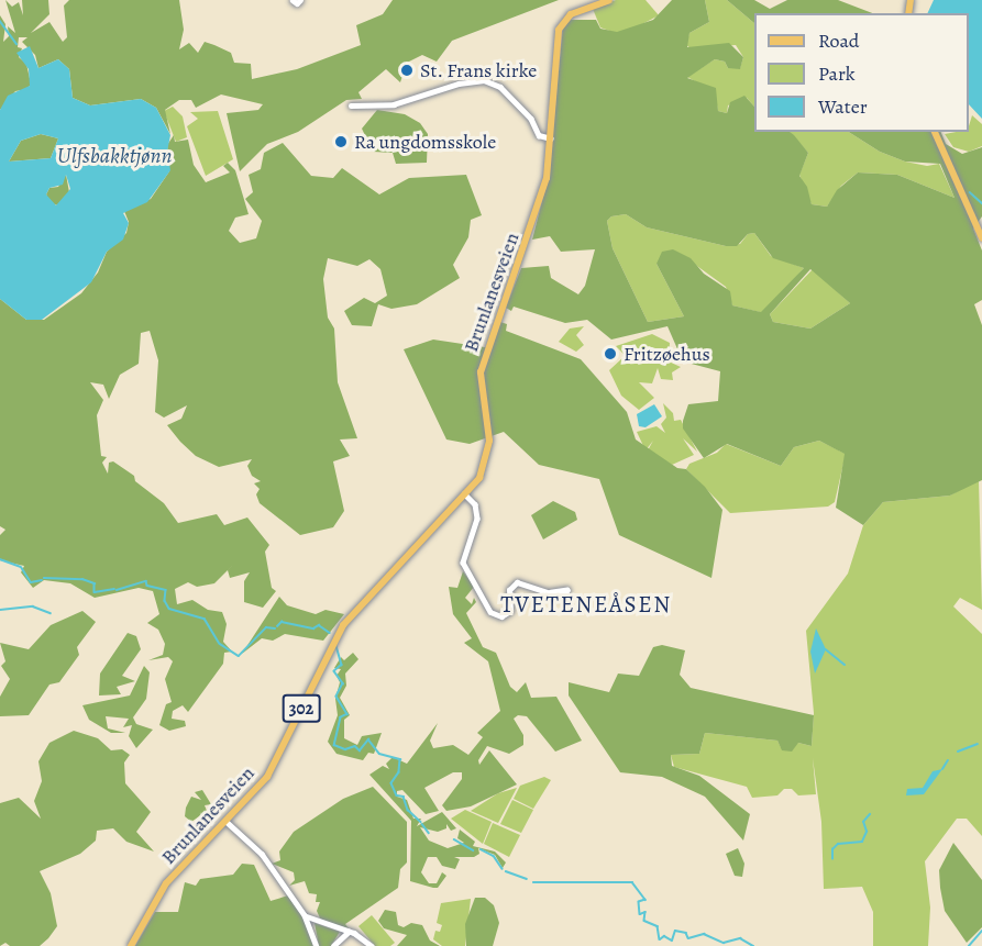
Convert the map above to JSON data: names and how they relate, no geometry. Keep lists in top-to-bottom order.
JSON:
{
  "streets": {
    "main road": ["Brunlanesveien", "302"]
  },
  "districts": ["TVETENEÅSEN"],
  "water": ["Ulfsbakktjønn"],
  "places": ["St. Frans kirke", "Ra ungdomsskole", "Fritzøehus"],
  "legend": ["Road", "Park", "Water"]
}
